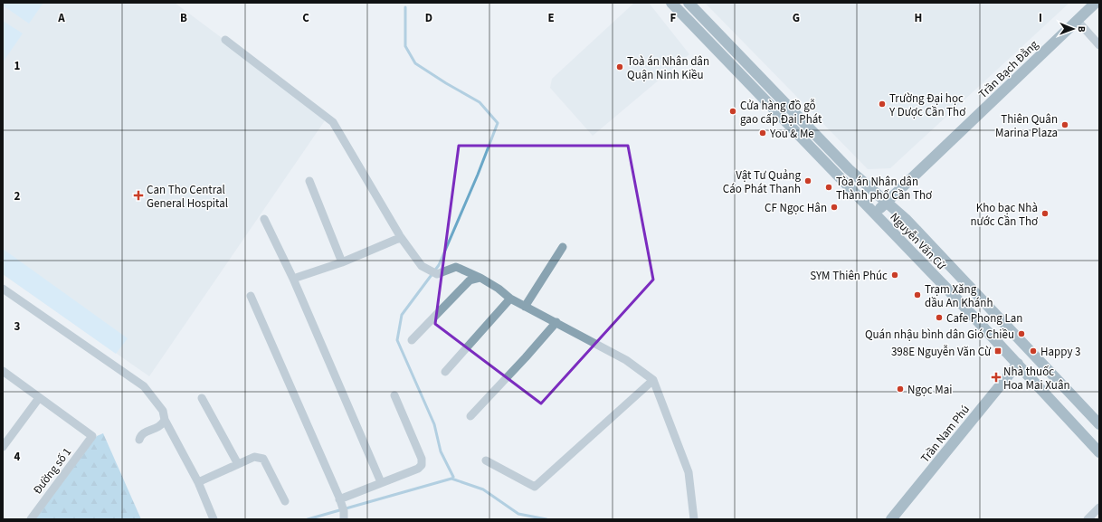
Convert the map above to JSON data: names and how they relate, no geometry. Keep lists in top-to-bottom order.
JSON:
{
  "streets": {
    "main road": ["Trần Bạch Đằng", "Nguyễn Văn Cừ", "Trần Nam Phú"],
    "street": ["Đường số 1"]
  },
  "crossings": [
    ["Trần Bạch Đằng", "Nguyễn Văn Cừ"],
    ["Nguyễn Văn Cừ", "Trần Nam Phú"]
  ],
  "places": {
    "other": [
      "Toà án Nhân dân Quận Ninh Kiều",
      "Trường Đại học Y Dược Cần Thơ",
      "Cửa hàng đồ gỗ gao cấp Đại Phát",
      "Thiên Quân Marina Plaza",
      "You & Me",
      "Vật Tư Quảng Cáo Phát Thanh",
      "Tòa án Nhân dân Thành phố Cần Thơ",
      "CF Ngọc Hân",
      "Kho bạc Nhà nước Cần Thơ",
      "SYM Thiên Phúc",
      "Trạm Xăng dầu An Khánh",
      "Cafe Phong Lan",
      "Quán nhậu bình dân Gió Chiều",
      "Happy 3",
      "Ngọc Mai"
    ],
    "health": ["Can Tho Central General Hospital", "Nhà thuốc Hoa Mai Xuân"],
    "transit": ["398E Nguyễn Văn Cừ"]
  },
  "north": "right",
  "grid": {
    "columns": [
      "A",
      "B",
      "C",
      "D",
      "E",
      "F",
      "G",
      "H",
      "I"
    ],
    "rows": [
      "1",
      "2",
      "3",
      "4"
    ]
  }
}
